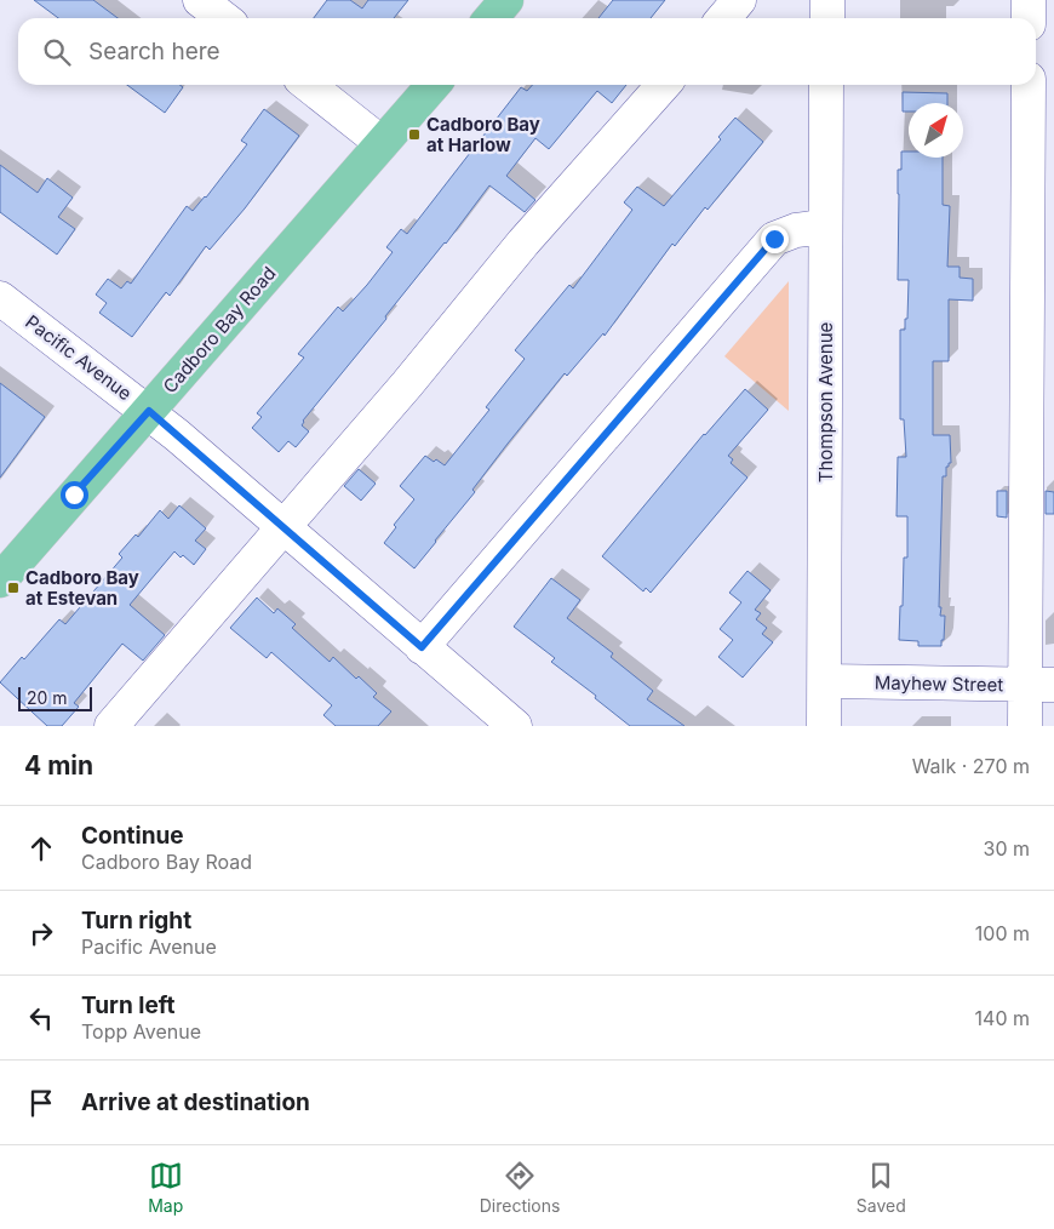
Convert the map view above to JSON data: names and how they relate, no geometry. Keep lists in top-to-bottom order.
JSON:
{
  "streets": {
    "main road": ["Cadboro Bay Road"],
    "street": ["Pacific Avenue", "Thompson Avenue", "Mayhew Street"]
  },
  "crossings": [
    ["Cadboro Bay Road", "Pacific Avenue"],
    ["Thompson Avenue", "Mayhew Street"]
  ],
  "places": {
    "transit": ["Cadboro Bay at Harlow", "Cadboro Bay at Estevan"]
  },
  "scale_bar": "20 m",
  "north": "top right",
  "page": {
    "search": "Search here",
    "scale": "20 m",
    "heading": ["4 min", "Walk · 270 m"],
    "list": [
      ["Continue", "Cadboro Bay Road", "30 m"],
      ["Turn right", "Pacific Avenue", "100 m"],
      ["Turn left", "Topp Avenue", "140 m"],
      "Arrive at destination"
    ],
    "nav": ["Map", "Directions", "Saved"]
  }
}
